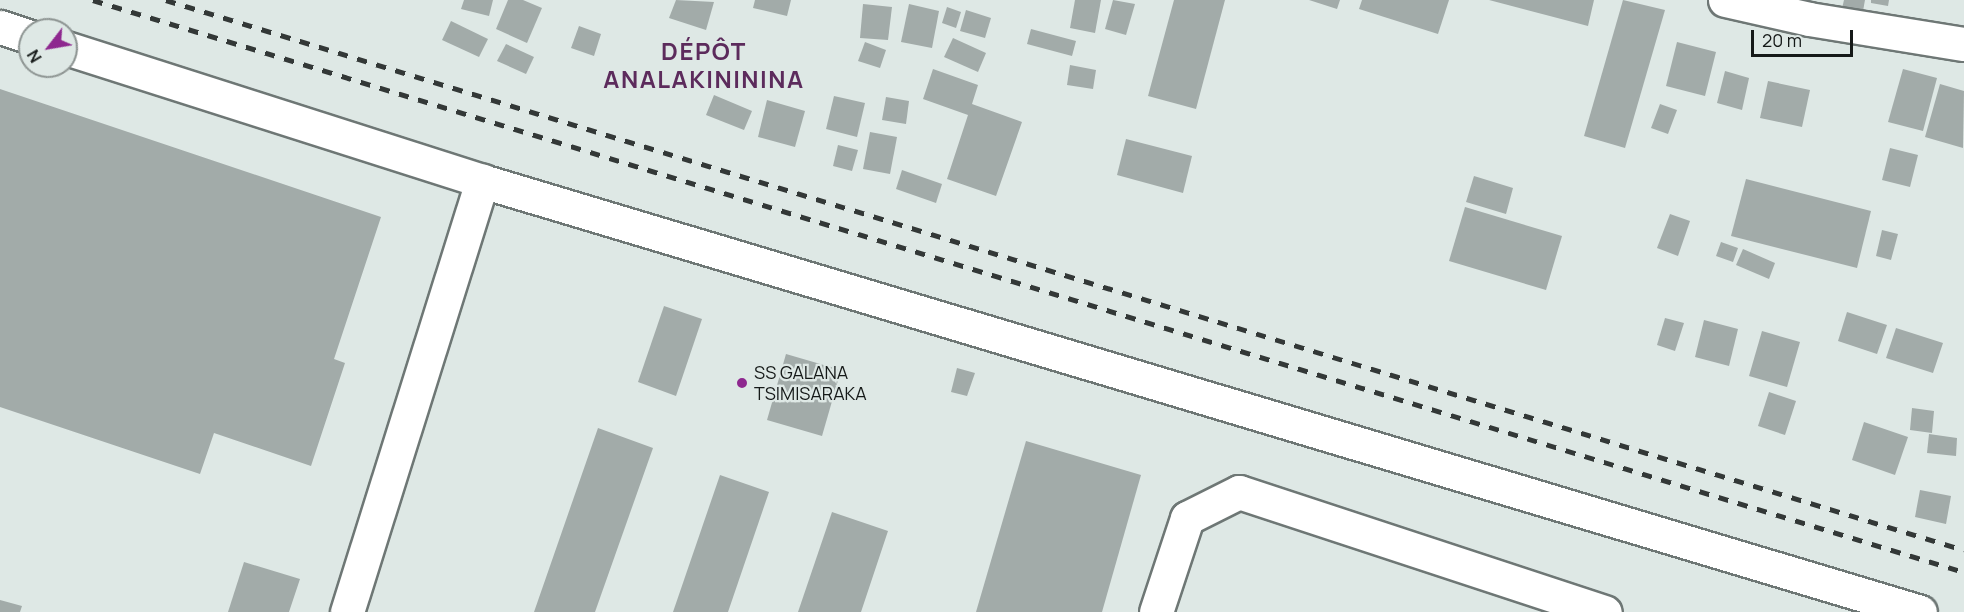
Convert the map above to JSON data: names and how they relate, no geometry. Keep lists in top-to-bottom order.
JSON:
{
  "districts": ["DÉPÔT ANALAKINININA"],
  "places": ["SS GALANA TSIMISARAKA"],
  "scale_bar": "20 m",
  "north": "bottom left"
}
